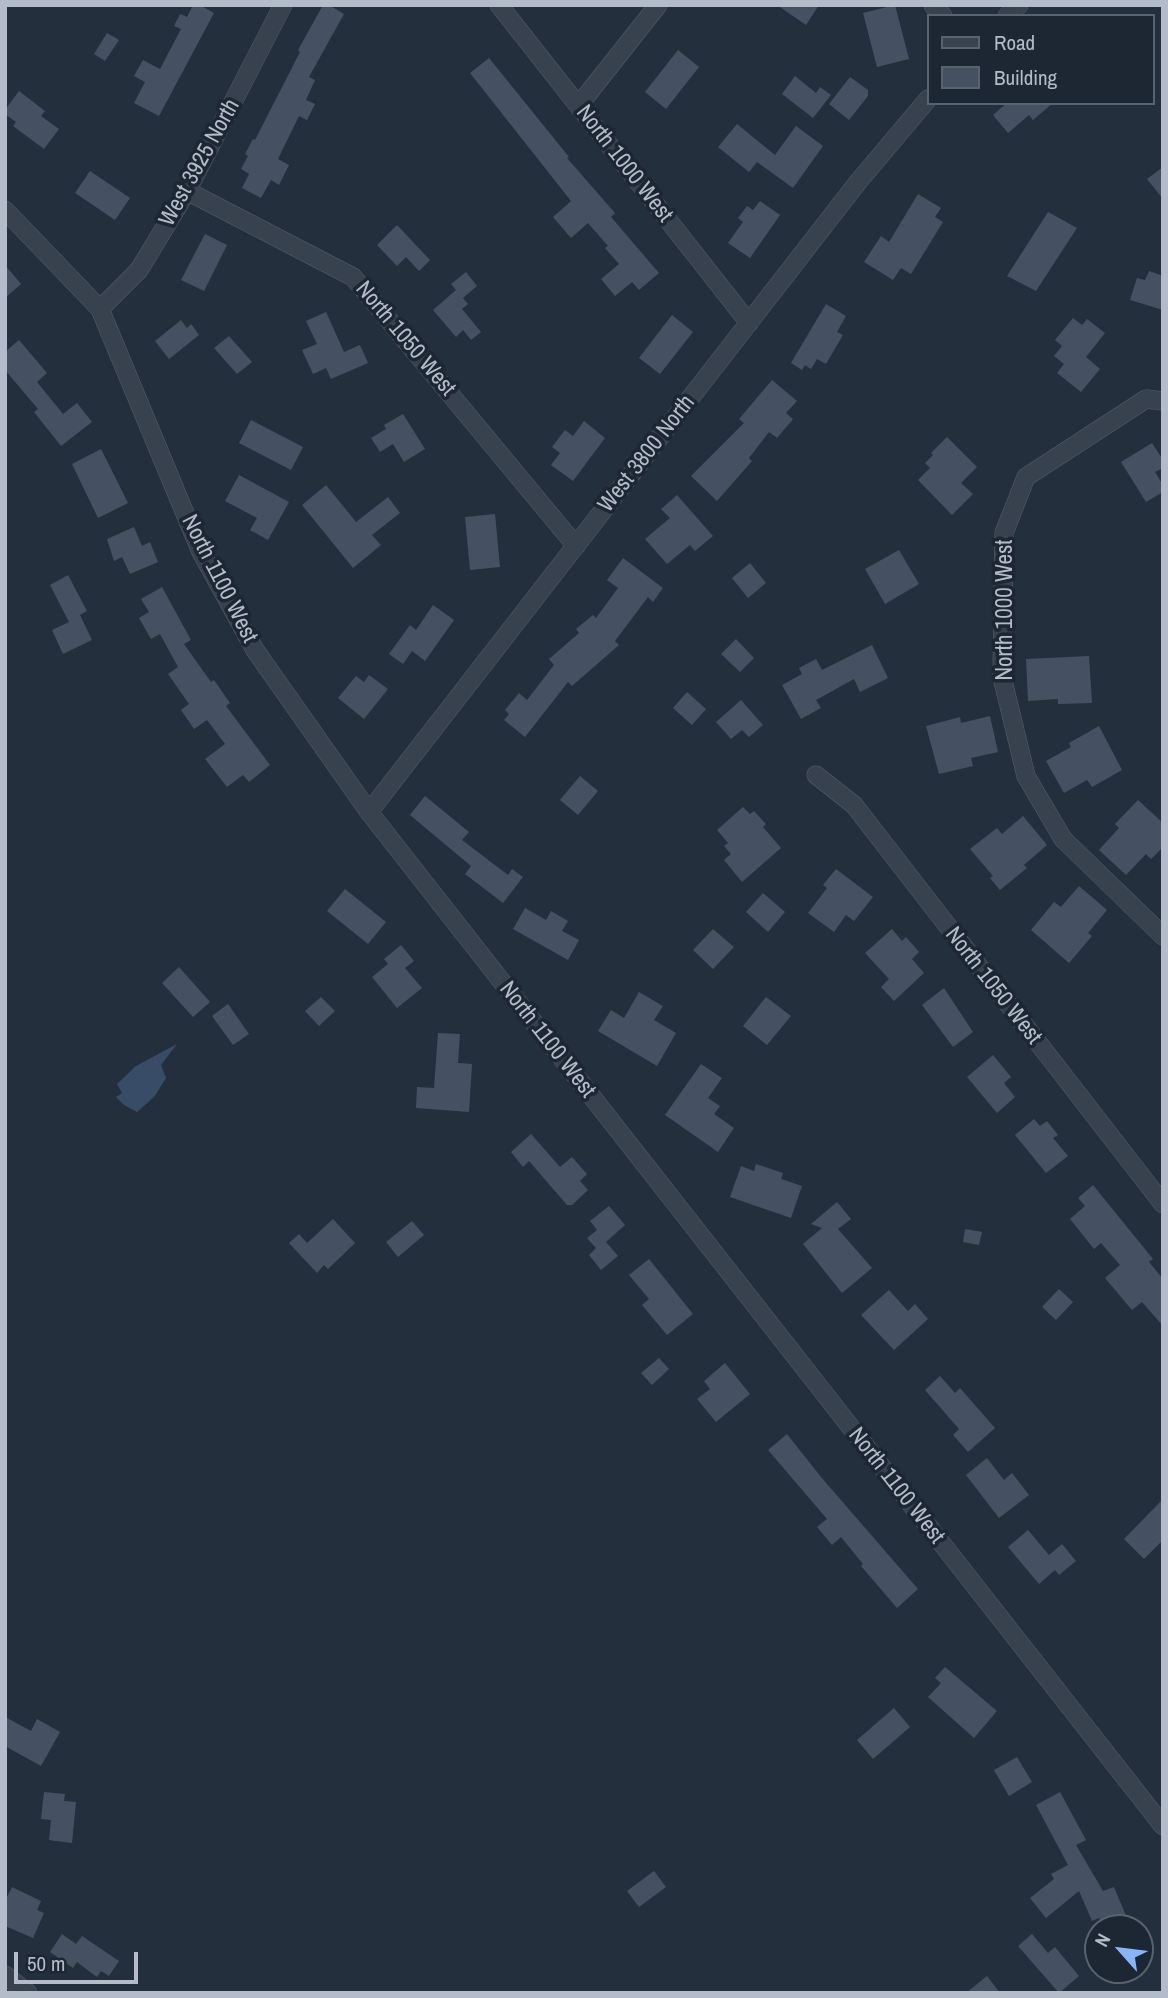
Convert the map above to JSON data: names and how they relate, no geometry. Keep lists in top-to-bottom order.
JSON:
{
  "streets": {
    "street": [
      "West 3925 North",
      "North 1000 West",
      "North 1050 West",
      "West 3800 North",
      "North 1100 West"
    ]
  },
  "crossings": [
    ["West 3925 North", "North 1050 West"],
    ["West 3925 North", "North 1100 West"],
    ["North 1000 West", "West 3800 North"],
    ["North 1050 West", "West 3800 North"],
    ["West 3800 North", "North 1100 West"]
  ],
  "legend": ["Road", "Building"],
  "scale_bar": "50 m",
  "north": "top left"
}
